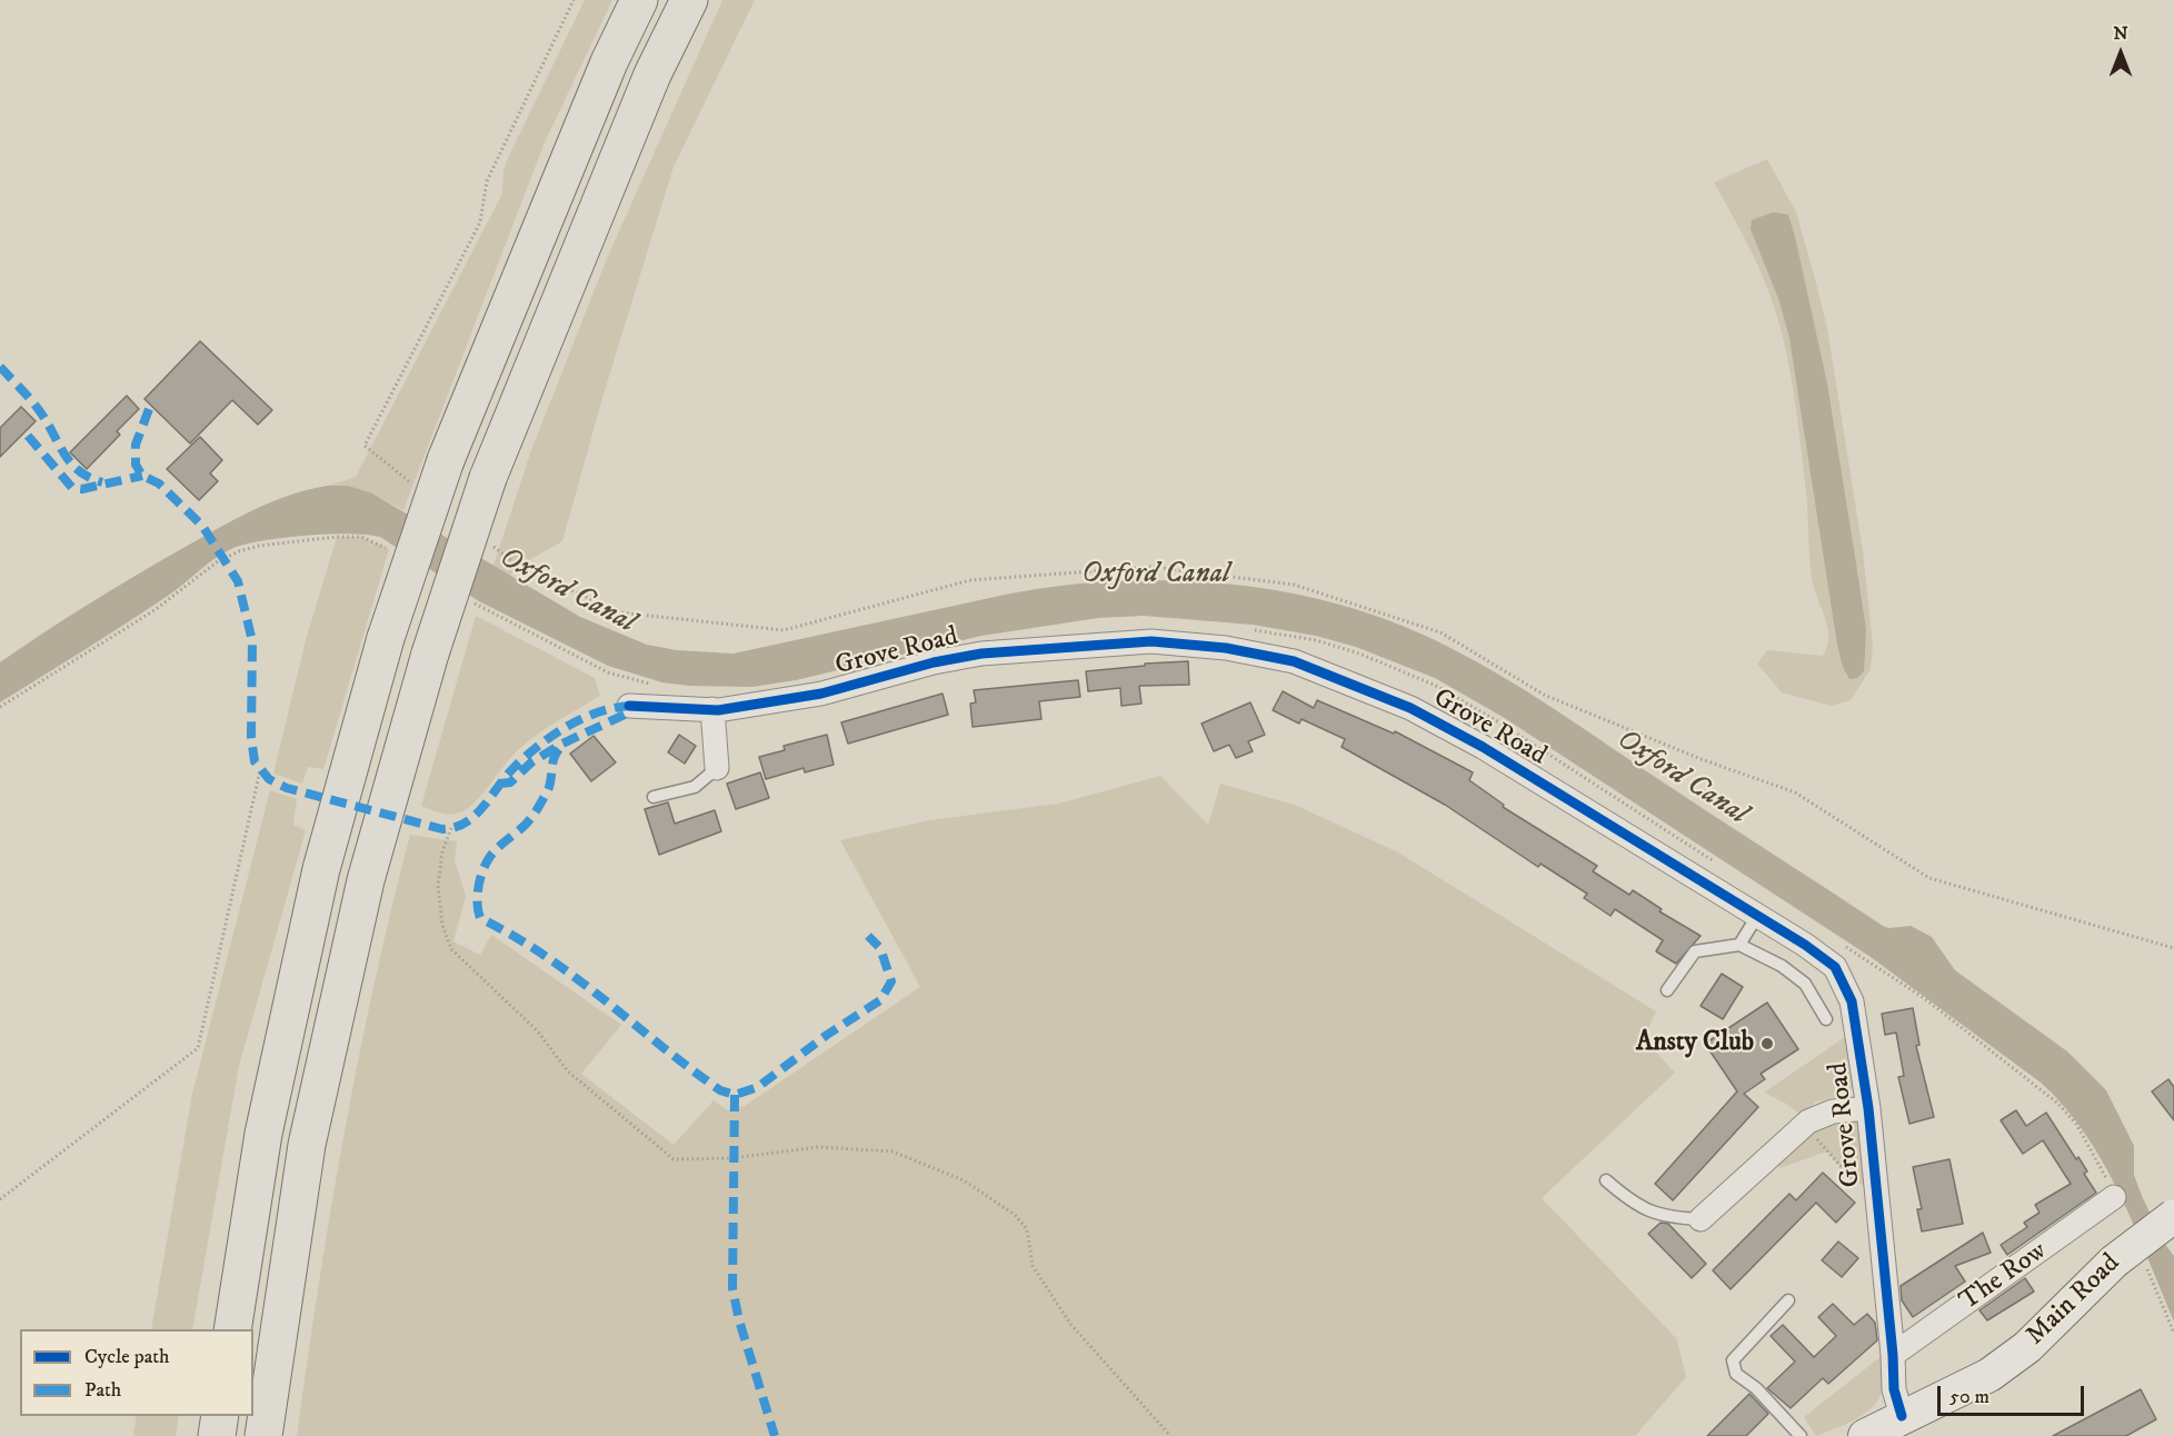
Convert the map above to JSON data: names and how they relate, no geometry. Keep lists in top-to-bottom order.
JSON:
{
  "streets": {
    "main road": ["Main Road"],
    "street": ["Grove Road", "The Row"]
  },
  "crossings": [
    ["Grove Road", "The Row"],
    ["Grove Road", "Main Road"]
  ],
  "water": ["Oxford Canal"],
  "places": ["Ansty Club"],
  "legend": ["Cycle path", "Path"],
  "scale_bar": "50 m",
  "north": "top"
}
